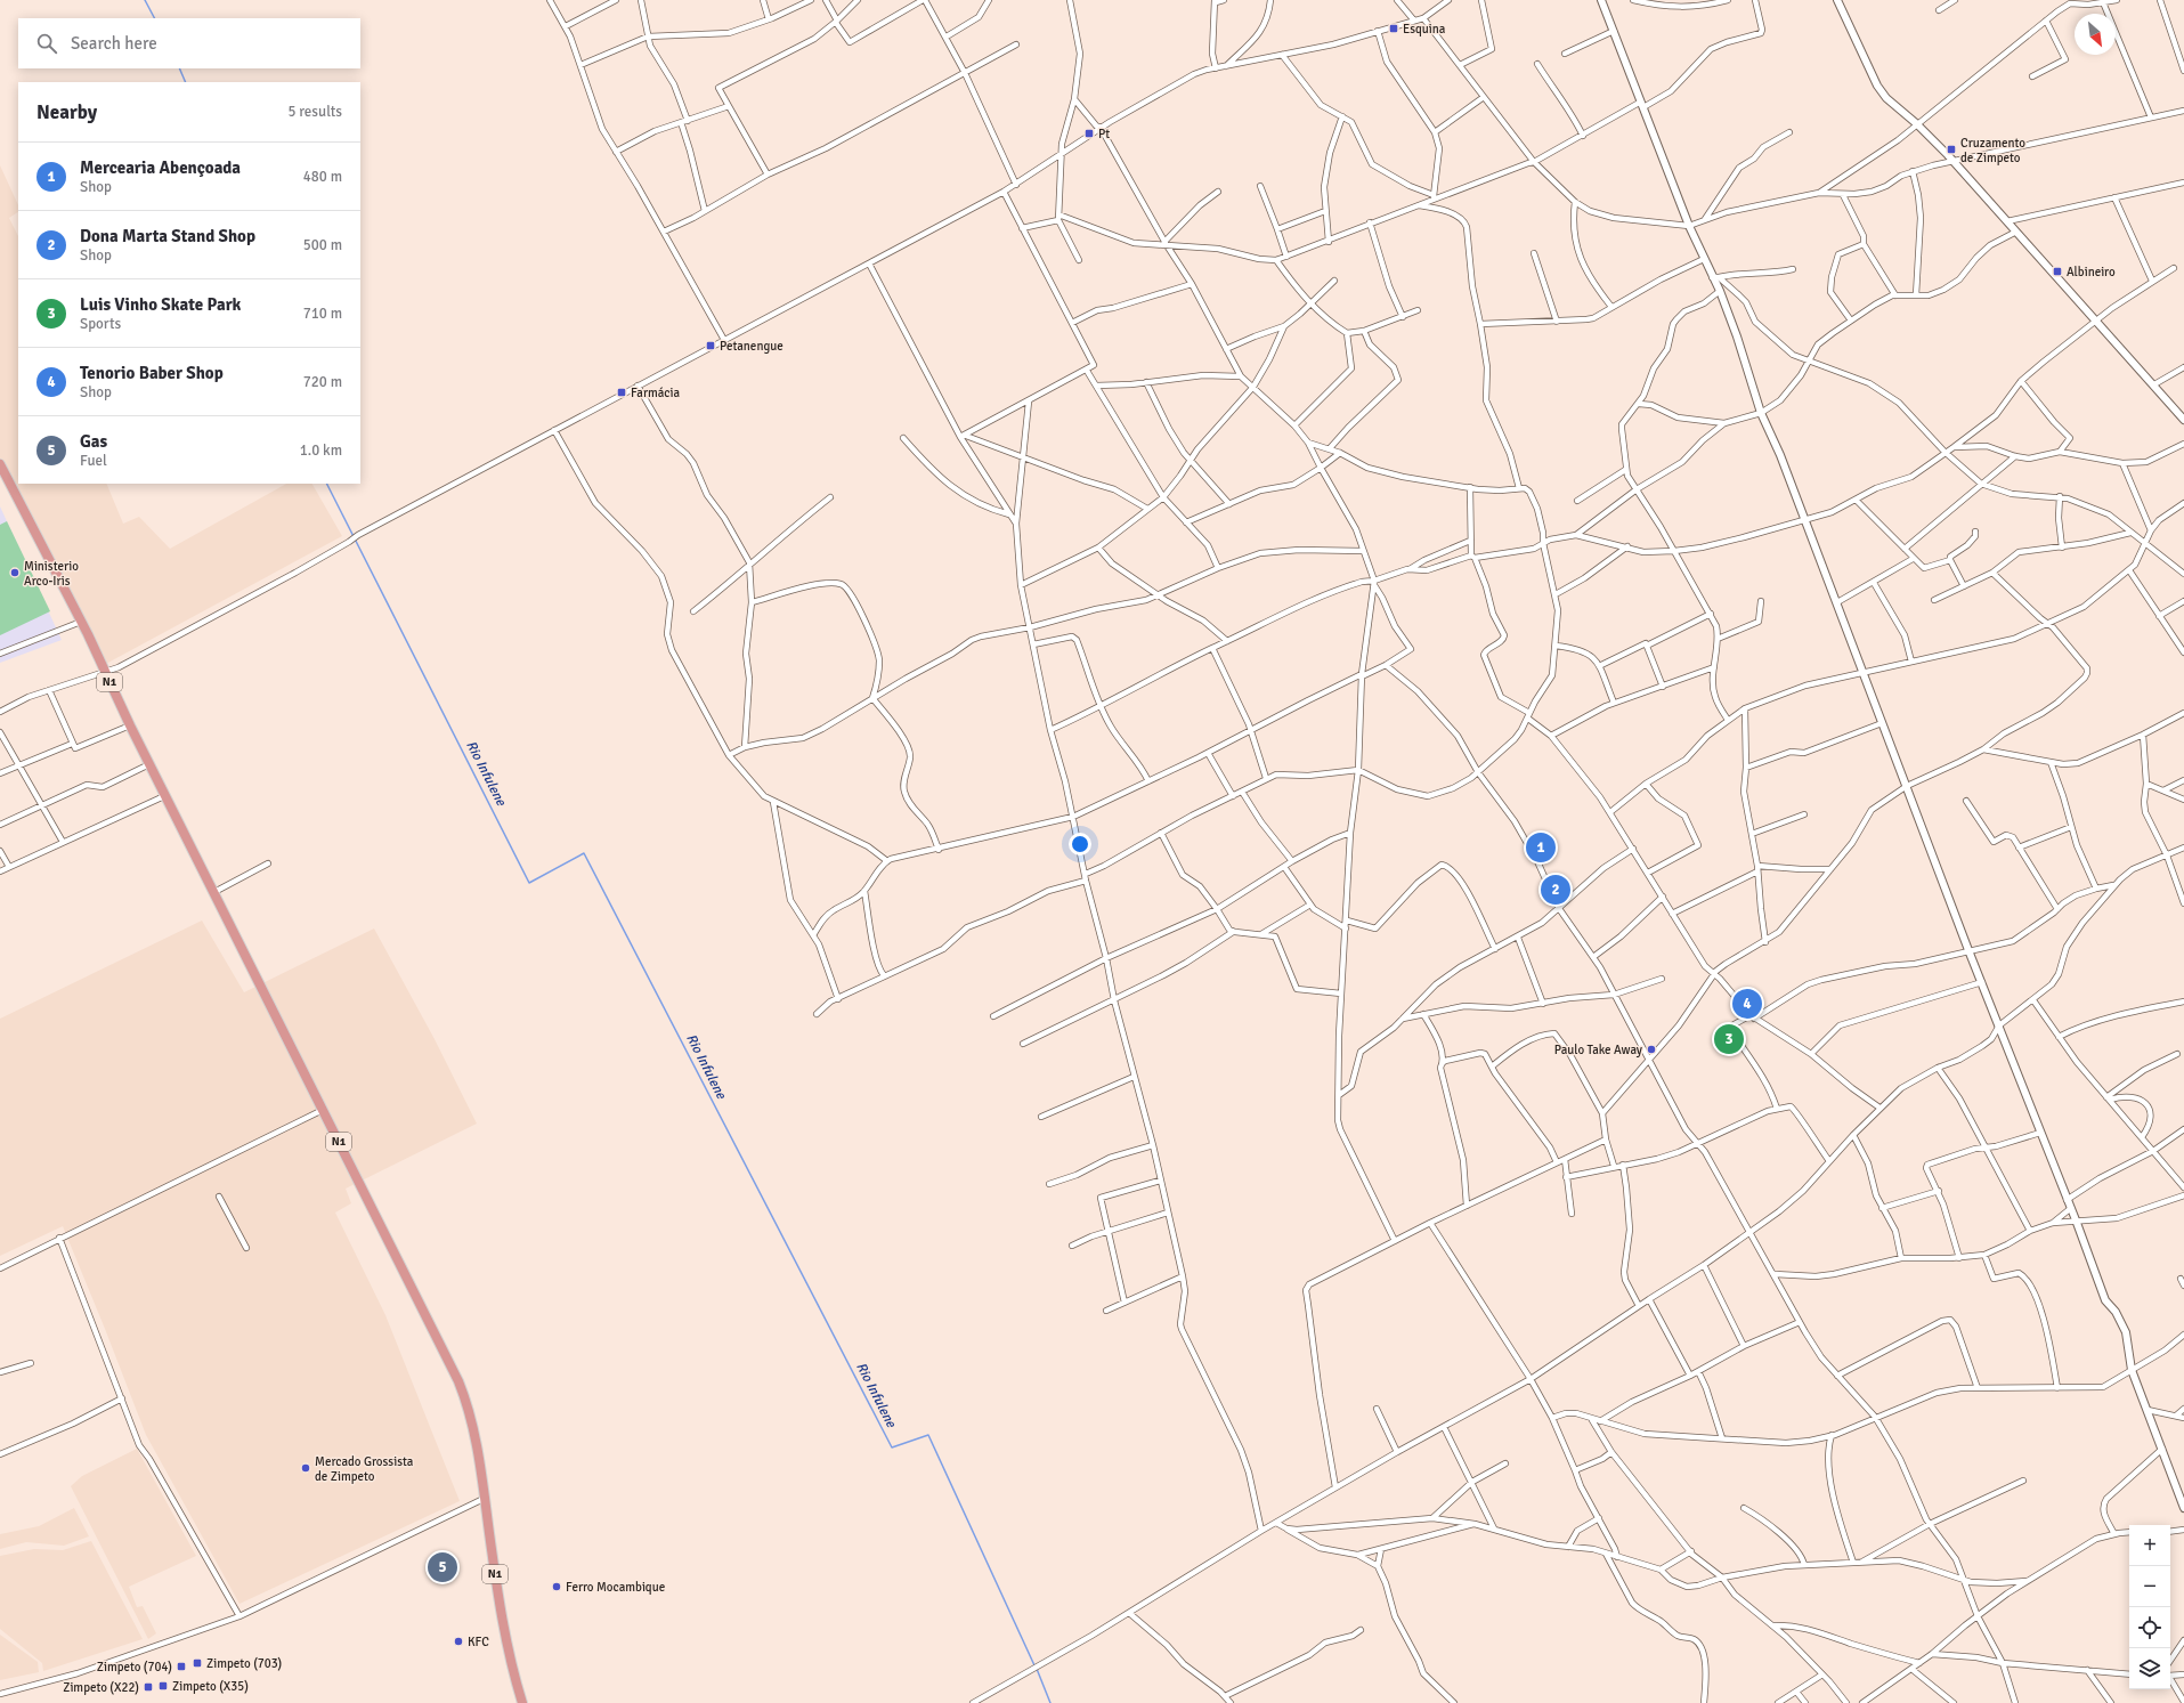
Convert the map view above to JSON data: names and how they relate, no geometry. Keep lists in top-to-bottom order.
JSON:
{
  "streets": {
    "highway": ["N1"]
  },
  "water": ["Rio Infulene"],
  "places": {
    "transit": [
      "Esquina",
      "Pt",
      "Cruzamento de Zimpeto",
      "Albineiro",
      "Petanengue",
      "Farmácia",
      "Zimpeto (703)",
      "Zimpeto (704)",
      "Zimpeto (X35)",
      "Zimpeto (X22)"
    ],
    "other": [
      "Ministerio Arco-Iris",
      "Paulo Take Away",
      "Mercado Grossista de Zimpeto",
      "Ferro Mocambique",
      "KFC"
    ]
  },
  "north": "bottom right",
  "page": {
    "search": "Search here",
    "heading": ["Nearby", "5 results"],
    "list": [
      {
        "mark": "1",
        "name": "Mercearia Abençoada",
        "note": "Shop",
        "value": "480 m"
      },
      {
        "mark": "2",
        "name": "Dona Marta Stand Shop",
        "note": "Shop",
        "value": "500 m"
      },
      {
        "mark": "3",
        "name": "Luis Vinho Skate Park",
        "note": "Sports",
        "value": "710 m"
      },
      {
        "mark": "4",
        "name": "Tenorio Baber Shop",
        "note": "Shop",
        "value": "720 m"
      },
      {
        "mark": "5",
        "name": "Gas",
        "note": "Fuel",
        "value": "1.0 km"
      }
    ],
    "pins": [
      "1",
      "2",
      "4",
      "3",
      "5"
    ],
    "map_buttons": ["+", "−"]
  }
}
